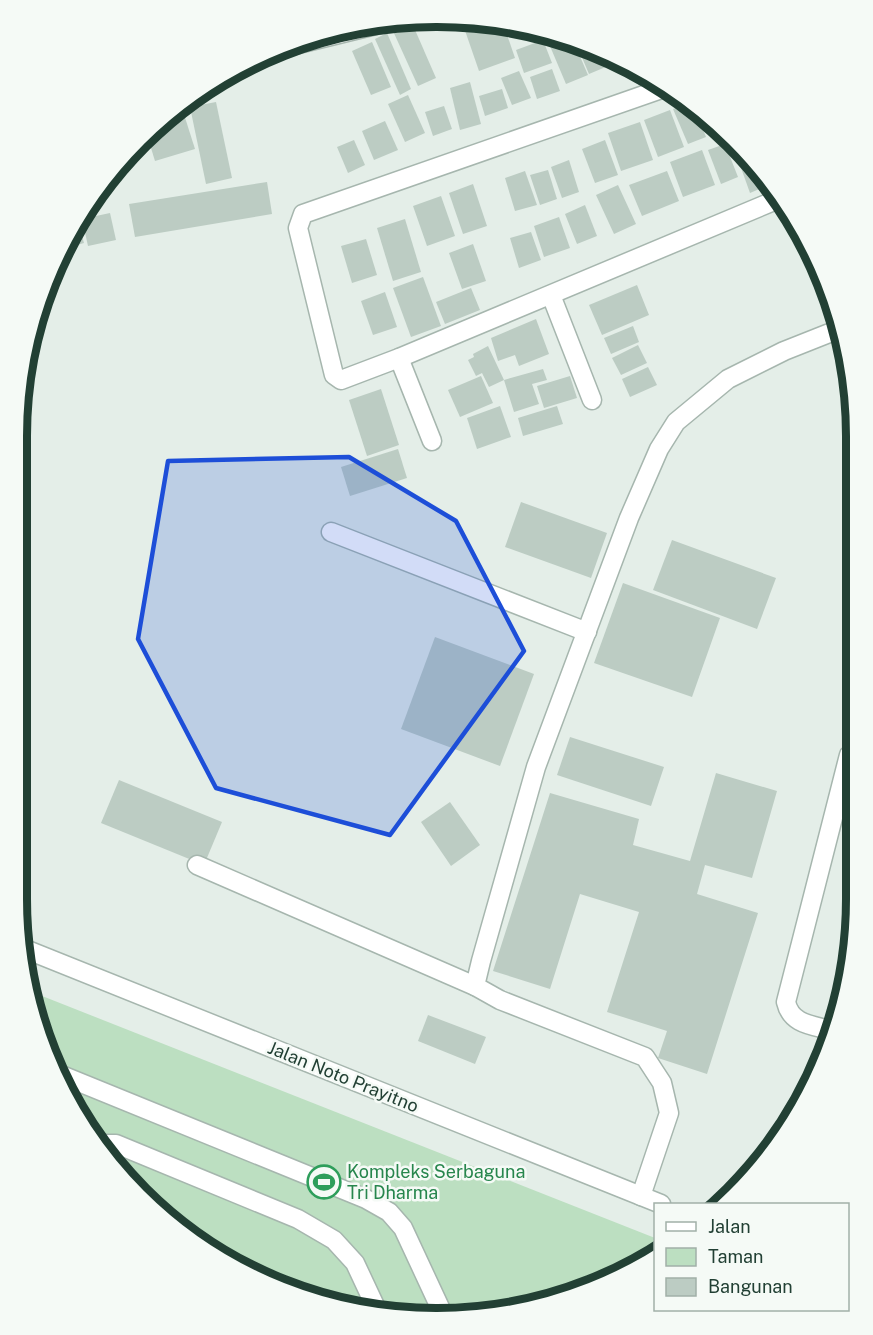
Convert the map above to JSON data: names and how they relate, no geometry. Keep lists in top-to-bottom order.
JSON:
{
  "streets": {
    "street": ["Jalan Noto Prayitno"]
  },
  "places": {
    "sports": ["Kompleks Serbaguna Tri Dharma"]
  },
  "legend": ["Jalan", "Taman", "Bangunan"]
}
